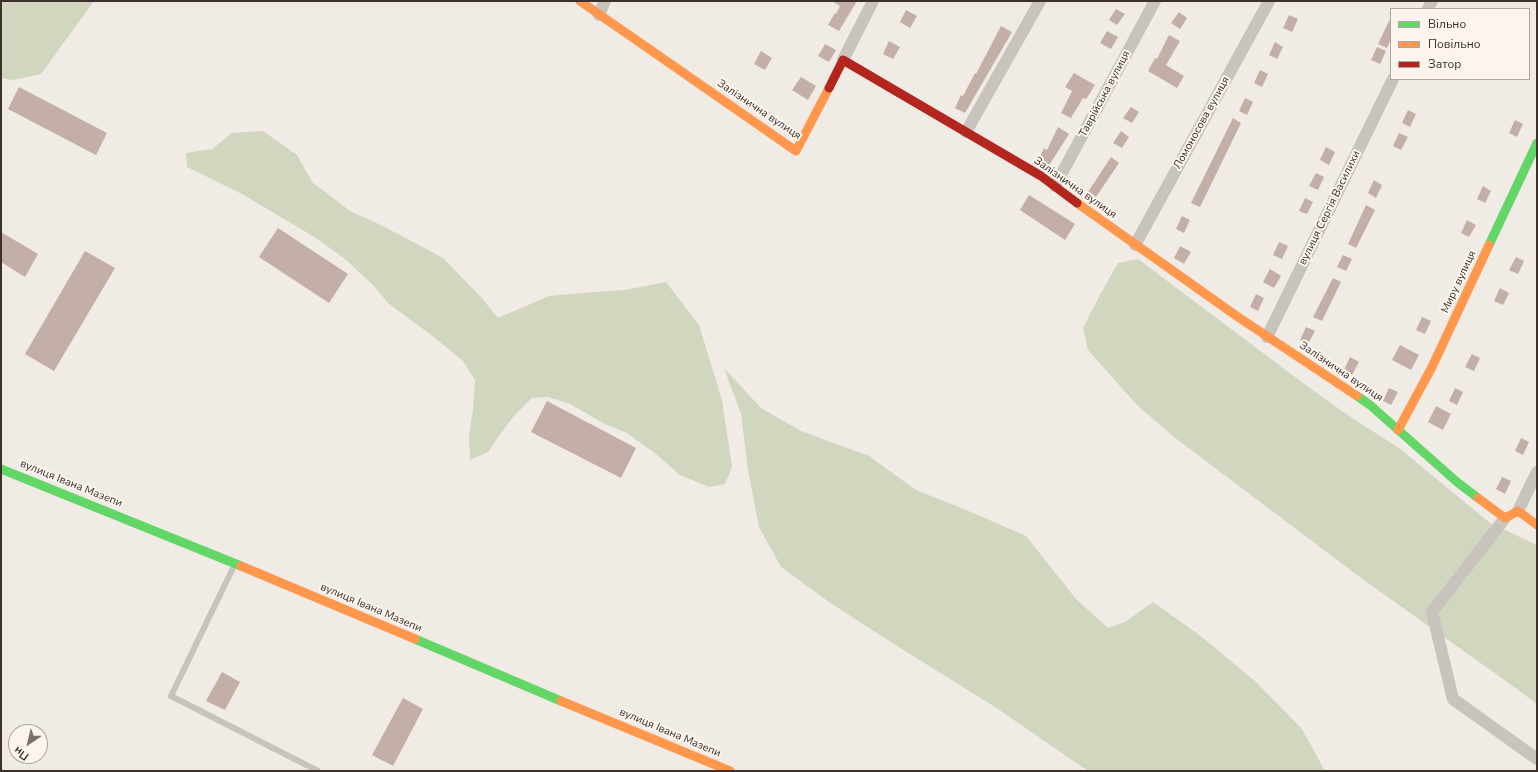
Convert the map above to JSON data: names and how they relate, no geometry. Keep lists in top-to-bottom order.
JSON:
{
  "streets": {
    "street": [
      "Таврійська вулиця",
      "Залізнична вулиця",
      "Ломоносова вулиця",
      "вулиця Сергія Василихи",
      "Миру вулиця",
      "вулиця Івана Мазепи"
    ]
  },
  "crossings": [
    ["Таврійська вулиця", "Залізнична вулиця"],
    ["Залізнична вулиця", "Ломоносова вулиця"],
    ["Залізнична вулиця", "вулиця Сергія Василихи"],
    ["Залізнична вулиця", "Миру вулиця"]
  ],
  "legend": ["Вільно", "Повільно", "Затор"],
  "north": "bottom left"
}
